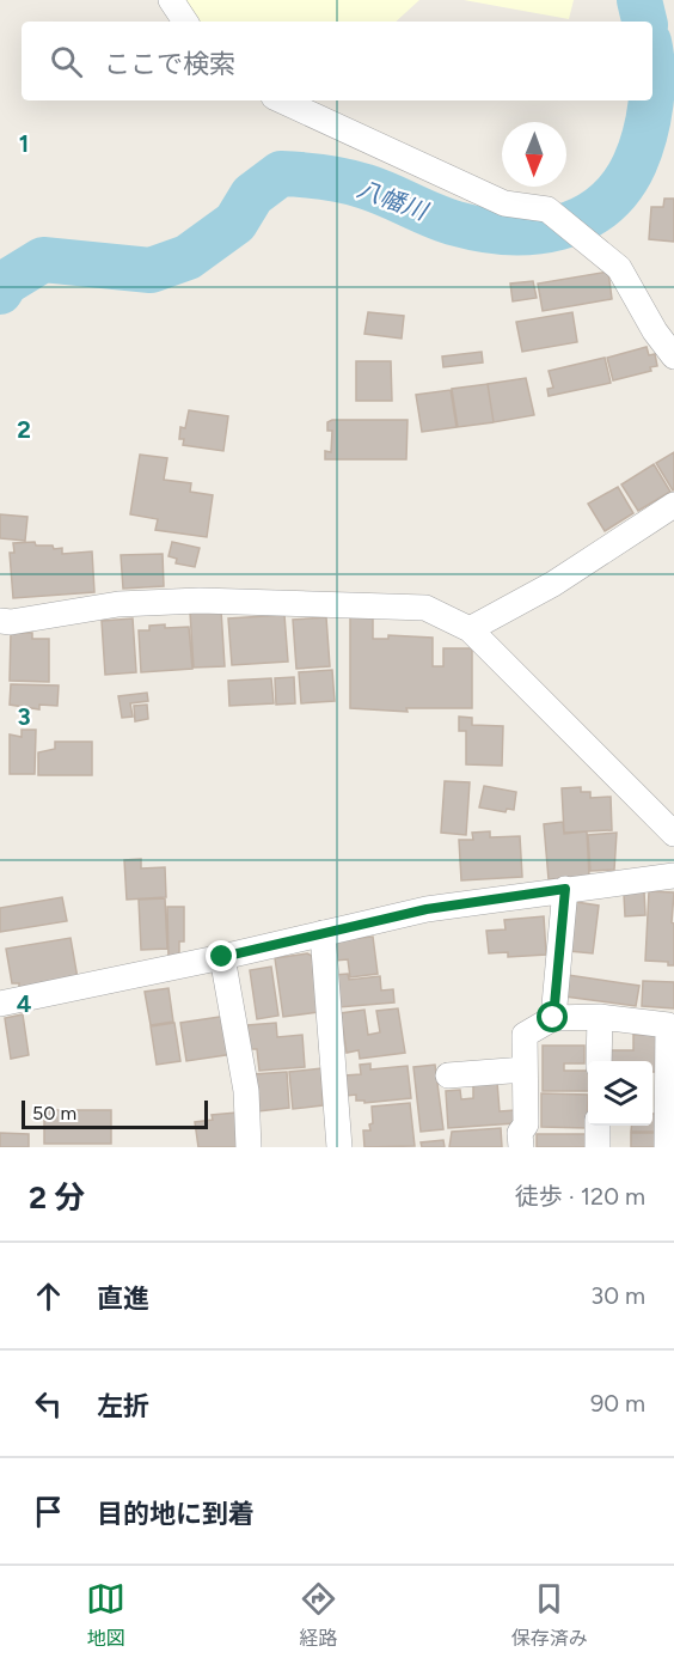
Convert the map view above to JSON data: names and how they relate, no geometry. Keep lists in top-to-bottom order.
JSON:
{
  "water": ["八幡川"],
  "scale_bar": "50 m",
  "north": "bottom",
  "page": {
    "search": "ここで検索",
    "scale": "50 m",
    "heading": ["2 分", "徒歩 · 120 m"],
    "list": [
      ["直進", "30 m"],
      ["左折", "90 m"],
      "目的地に到着"
    ],
    "nav": ["地図", "経路", "保存済み"]
  },
  "grid": {
    "rows": [
      "1",
      "2",
      "3",
      "4"
    ]
  }
}
